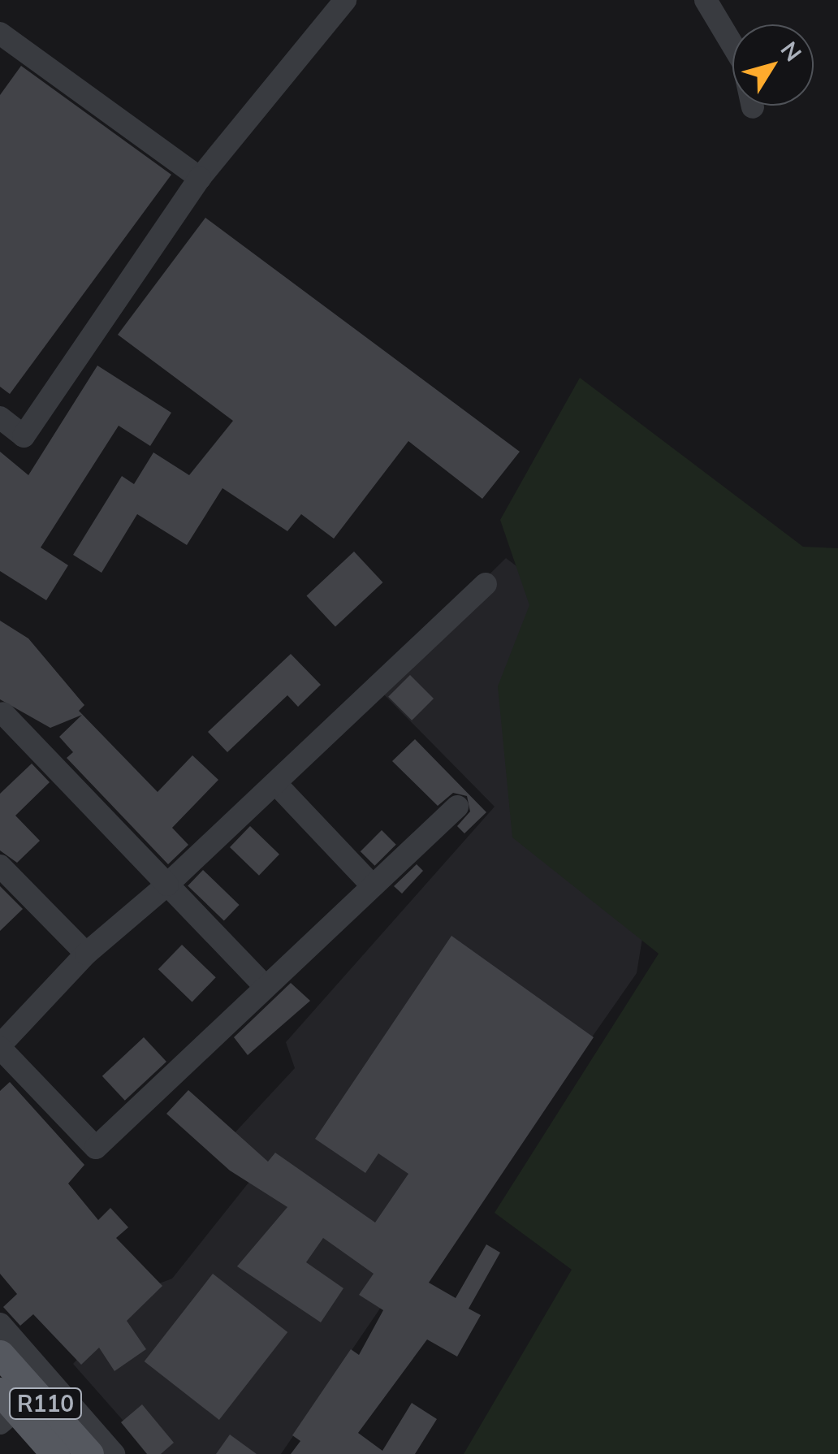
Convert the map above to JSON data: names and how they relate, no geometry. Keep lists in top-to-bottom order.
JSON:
{
  "streets": {
    "main road": ["R110"]
  },
  "north": "top right"
}
